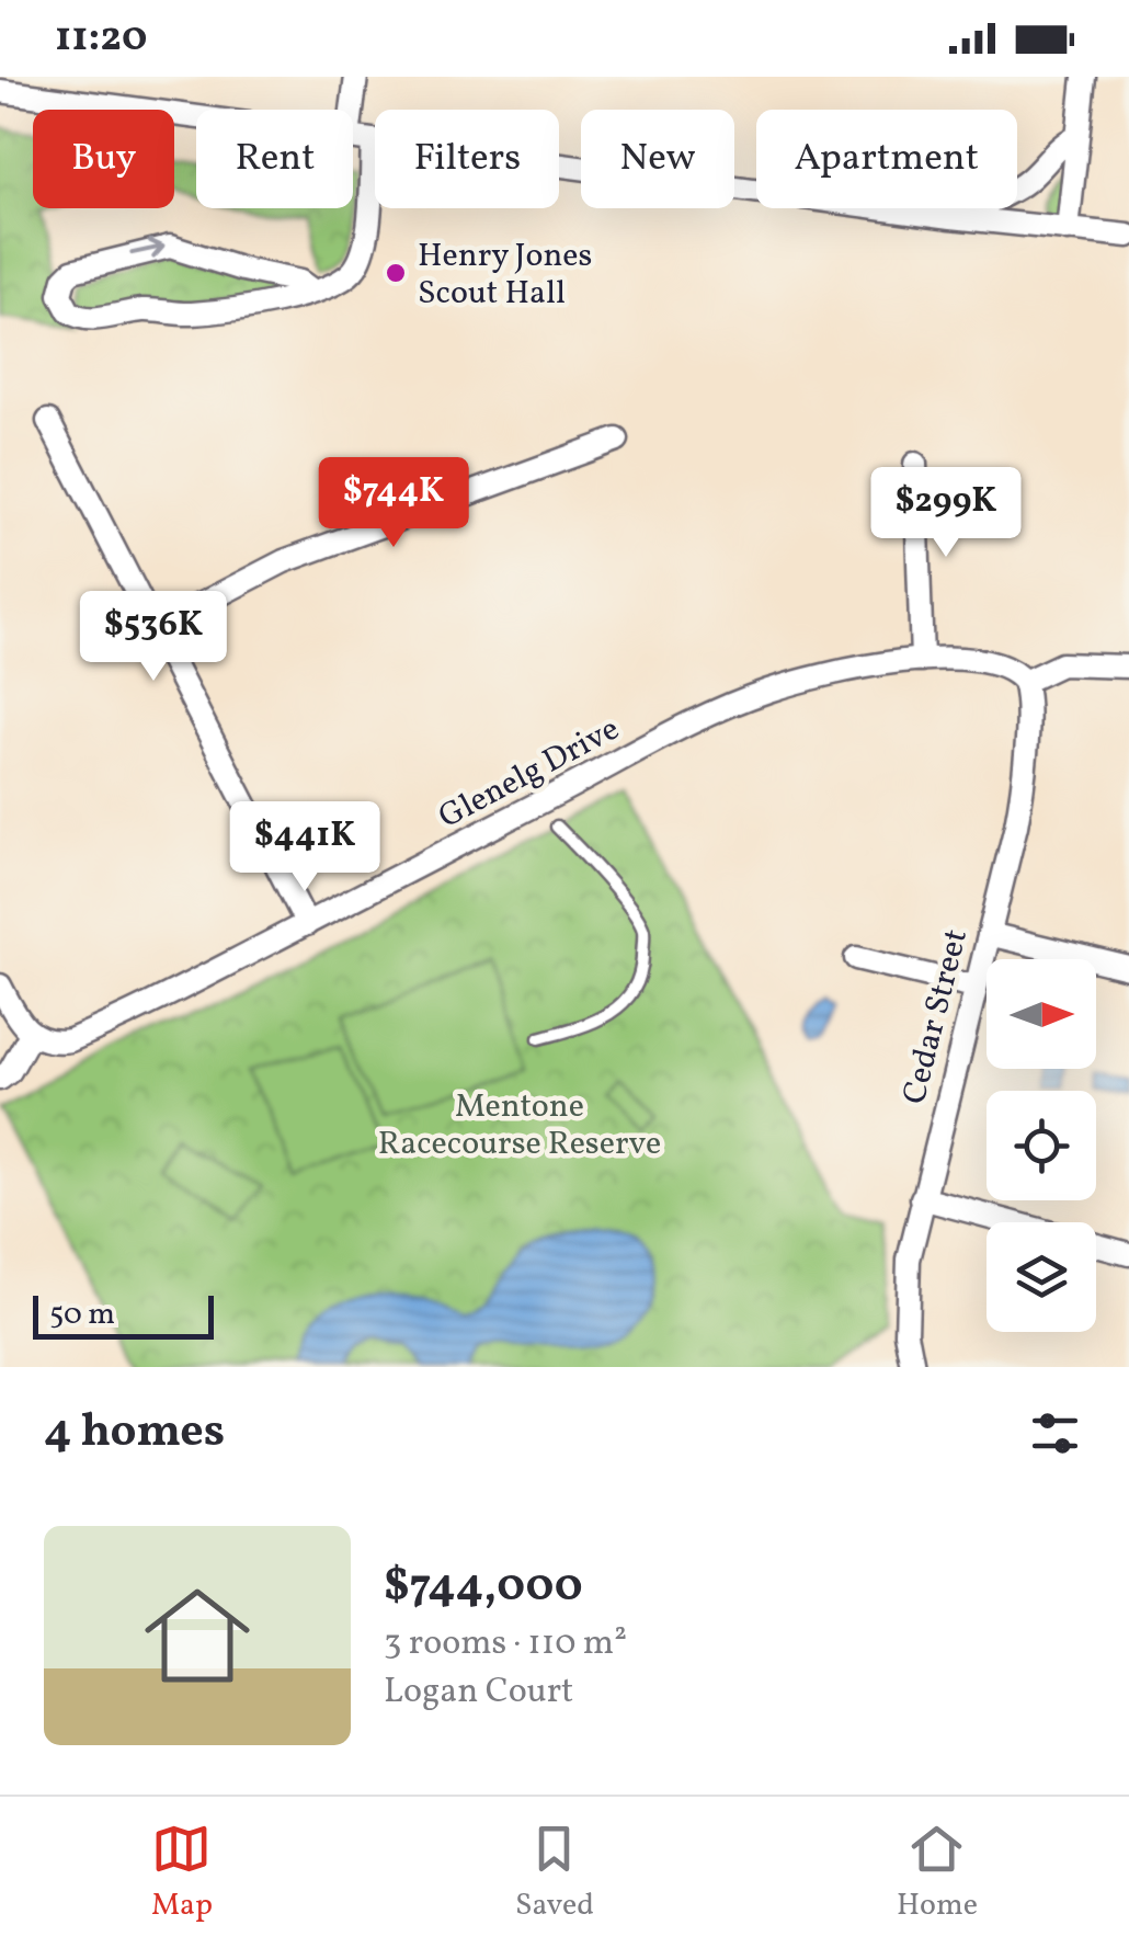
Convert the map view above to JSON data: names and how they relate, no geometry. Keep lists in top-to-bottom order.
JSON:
{
  "streets": {
    "street": ["Glenelg Drive", "Cedar Street"]
  },
  "crossings": [
    ["Glenelg Drive", "Cedar Street"]
  ],
  "parks": ["Mentone Racecourse Reserve"],
  "places": ["Henry Jones Scout Hall"],
  "scale_bar": "50 m",
  "north": "right",
  "page": {
    "status": "11:20",
    "chip": [
      "Buy",
      "Rent",
      "Filters",
      "New",
      "Apartment"
    ],
    "price": [
      "$744K",
      "$299K",
      "$536K",
      "$441K"
    ],
    "scale": "50 m",
    "heading": "4 homes",
    "list": [
      {
        "name": "$744,000",
        "note": "3 rooms · 110 m² · Logan Court"
      }
    ],
    "tabs": ["Map", "Saved", "Home"]
  }
}
